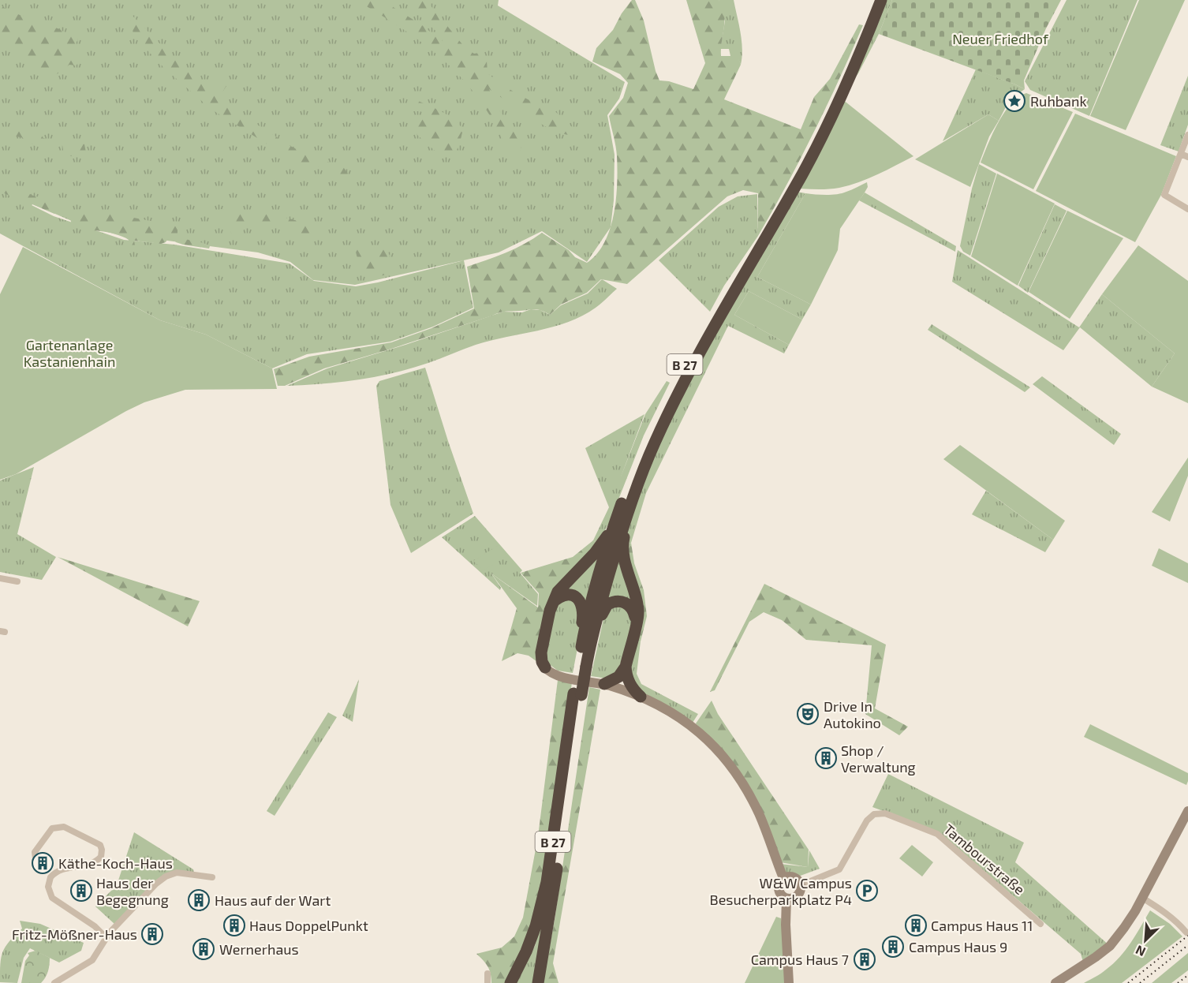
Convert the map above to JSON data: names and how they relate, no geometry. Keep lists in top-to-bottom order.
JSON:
{
  "streets": {
    "highway": ["B 27"],
    "street": ["Tambourstraße"]
  },
  "parks": ["Neuer Friedhof", "Gartenanlage Kastanienhain"],
  "places": {
    "place": ["Ruhbank"],
    "theatre": ["Drive In Autokino"],
    "building": [
      "Shop / Verwaltung",
      "Käthe-Koch-Haus",
      "Haus der Begegnung",
      "Haus auf der Wart",
      "Haus DoppelPunkt",
      "Campus Haus 11",
      "Fritz-Mößner-Haus",
      "Campus Haus 9",
      "Wernerhaus",
      "Campus Haus 7"
    ],
    "parking": ["W&W Campus Besucherparkplatz P4"]
  },
  "north": "bottom left"
}
